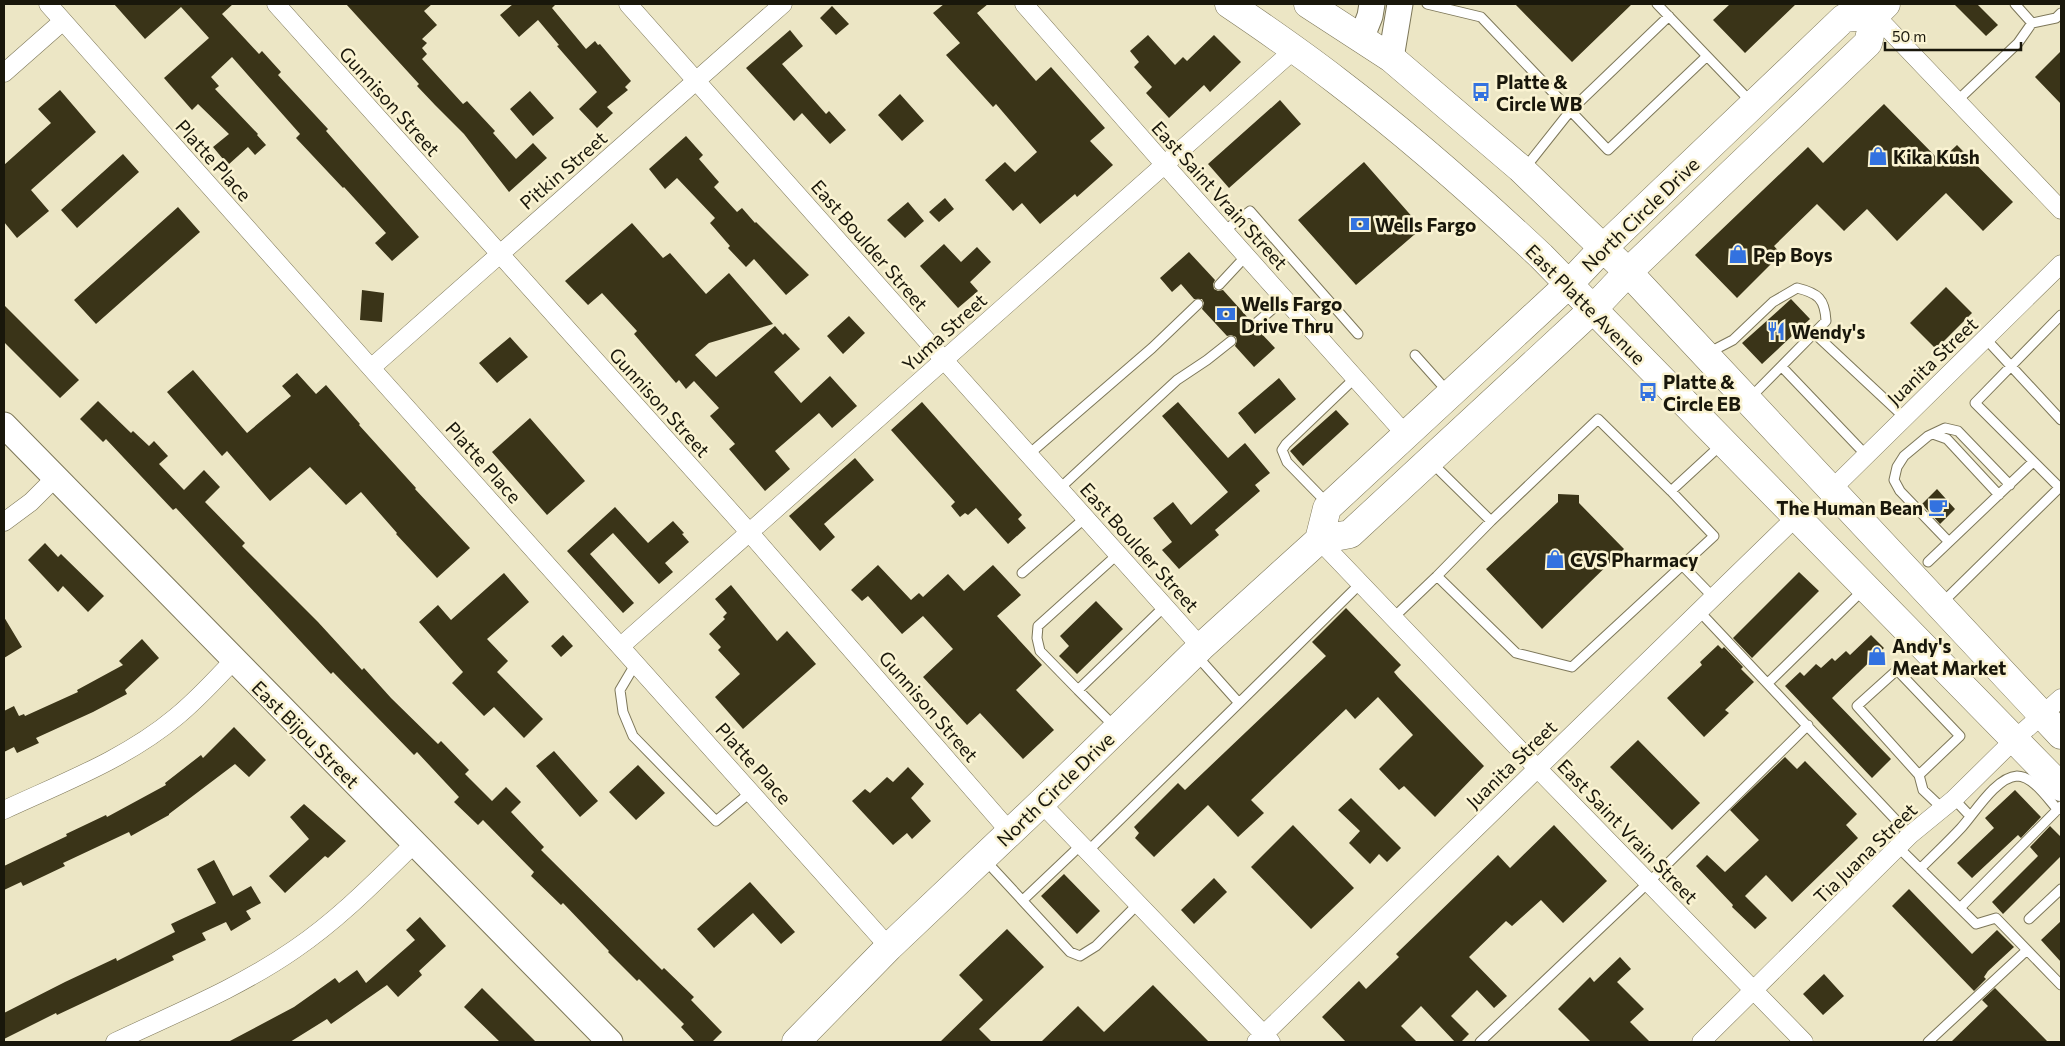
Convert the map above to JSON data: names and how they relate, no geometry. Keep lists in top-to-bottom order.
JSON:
{
  "streets": {
    "main road": ["North Circle Drive", "East Platte Avenue"],
    "street": [
      "Gunnison Street",
      "Platte Place",
      "Pitkin Street",
      "East Saint Vrain Street",
      "East Boulder Street",
      "Yuma Street",
      "Juanita Street",
      "East Bijou Street",
      "Tia Juana Street"
    ]
  },
  "crossings": [
    ["Gunnison Street", "Pitkin Street"],
    ["Gunnison Street", "North Circle Drive"],
    ["Gunnison Street", "Yuma Street"],
    ["Platte Place", "Pitkin Street"],
    ["Platte Place", "North Circle Drive"],
    ["Platte Place", "Yuma Street"],
    ["Pitkin Street", "East Boulder Street"],
    ["East Saint Vrain Street", "North Circle Drive"],
    ["East Saint Vrain Street", "Yuma Street"],
    ["East Saint Vrain Street", "Juanita Street"],
    ["East Saint Vrain Street", "Tia Juana Street"],
    ["North Circle Drive", "East Boulder Street"],
    ["North Circle Drive", "East Platte Avenue"],
    ["East Boulder Street", "Yuma Street"],
    ["East Platte Avenue", "Yuma Street"],
    ["East Platte Avenue", "Juanita Street"],
    ["East Platte Avenue", "Tia Juana Street"]
  ],
  "places": {
    "bus stop": ["Platte & Circle WB", "Platte & Circle EB"],
    "shop": [
      "Kika Kush",
      "Pep Boys",
      "CVS Pharmacy",
      "Andy's Meat Market"
    ],
    "bank": ["Wells Fargo", "Wells Fargo Drive Thru"],
    "restaurant": ["Wendy's"],
    "cafe": ["The Human Bean"]
  },
  "scale_bar": "50 m"
}
